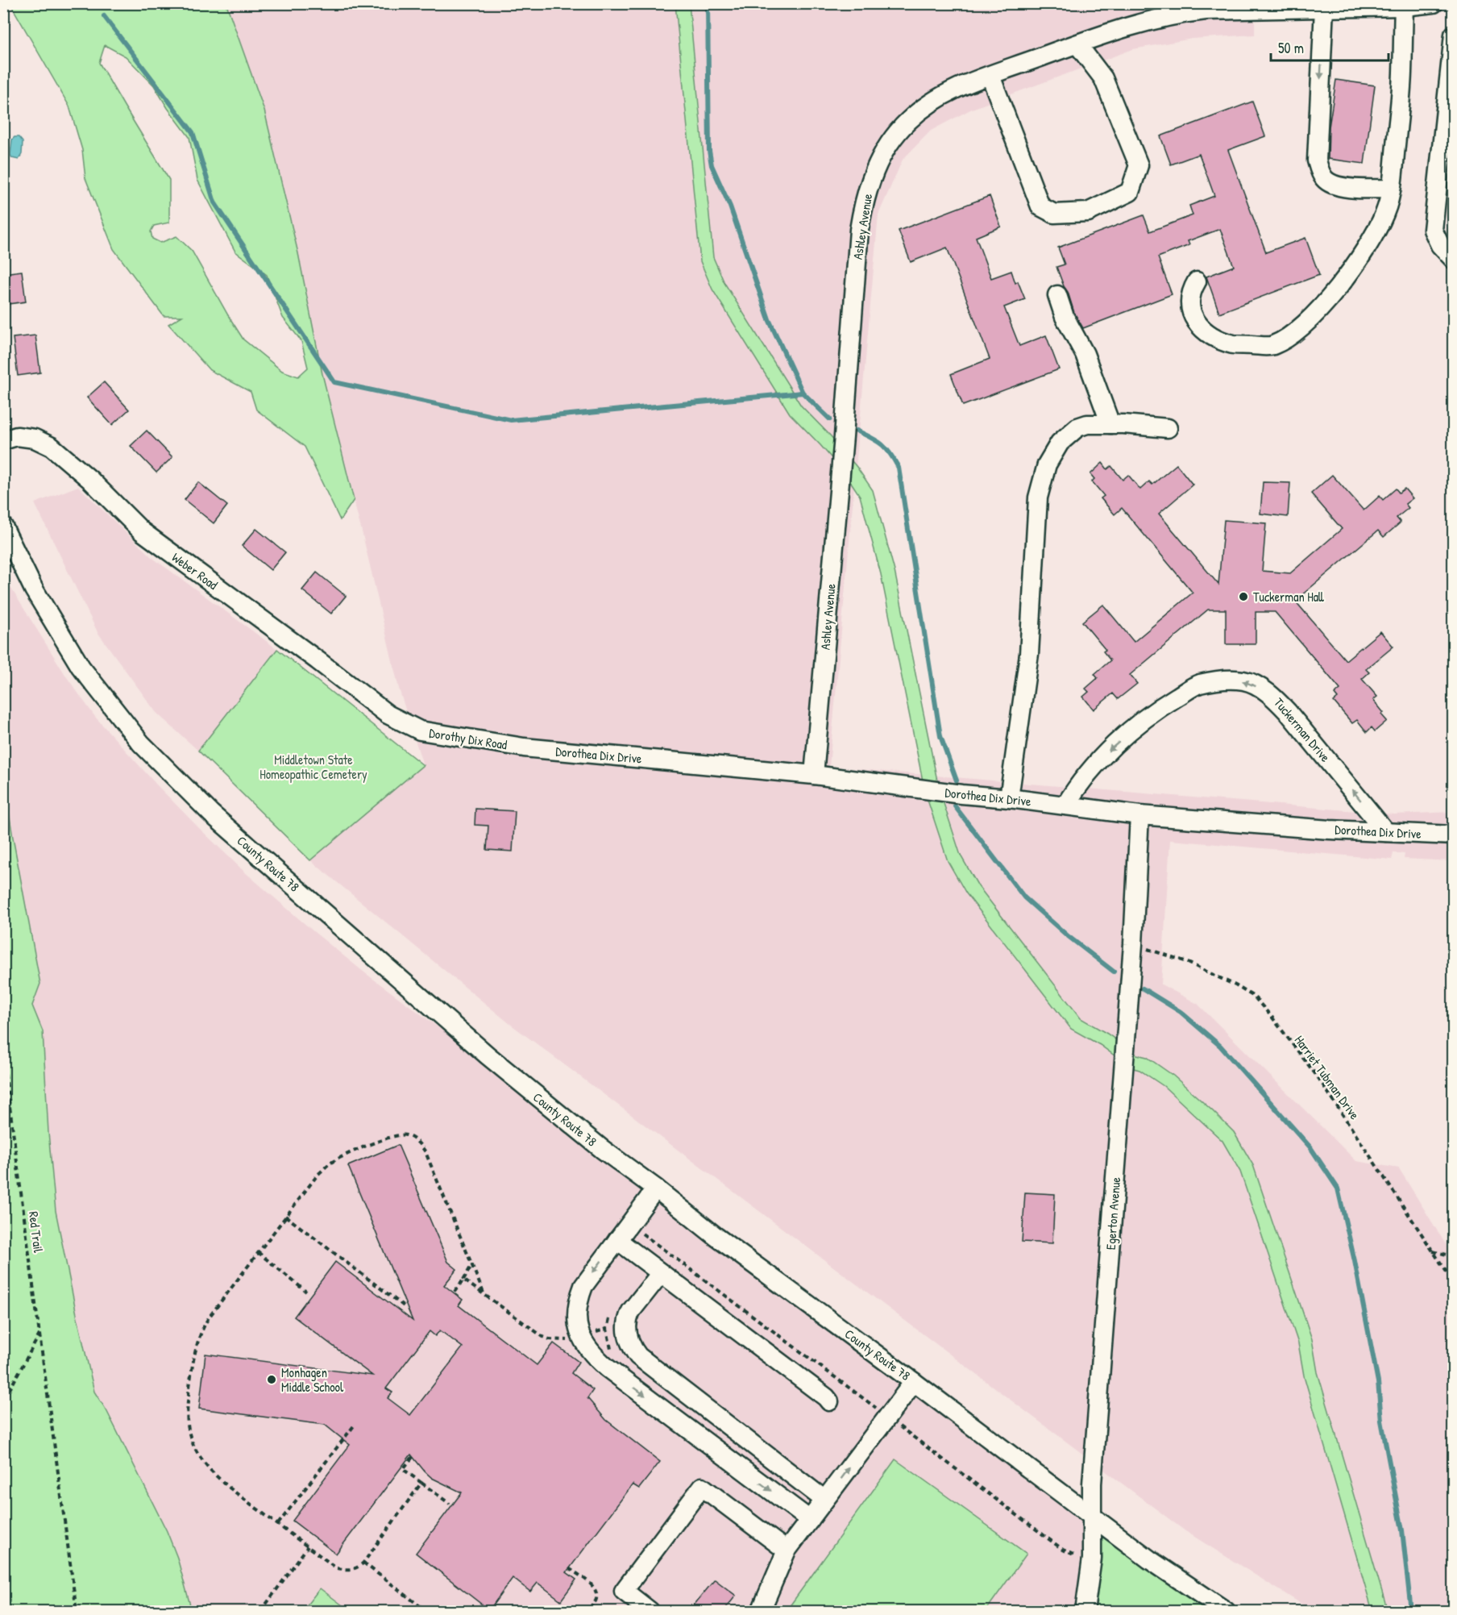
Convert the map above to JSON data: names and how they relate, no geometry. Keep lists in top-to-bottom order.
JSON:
{
  "streets": {
    "street": [
      "Ashley Avenue",
      "Weber Road",
      "Tuckerman Drive",
      "Dorothy Dix Road",
      "Dorothea Dix Drive",
      "County Route 78",
      "Egerton Avenue"
    ],
    "path": ["Harriet Tubman Drive", "Red Trail"]
  },
  "crossings": [
    ["Ashley Avenue", "Dorothea Dix Drive"],
    ["Weber Road", "Dorothy Dix Road"],
    ["Tuckerman Drive", "Dorothea Dix Drive"],
    ["Dorothy Dix Road", "Dorothea Dix Drive"],
    ["Dorothea Dix Drive", "Egerton Avenue"],
    ["County Route 78", "Egerton Avenue"],
    ["Harriet Tubman Drive", "Egerton Avenue"]
  ],
  "parks": ["Middletown State Homeopathic Cemetery"],
  "places": ["Tuckerman Hall", "Monhagen Middle School"],
  "scale_bar": "50 m"
}
